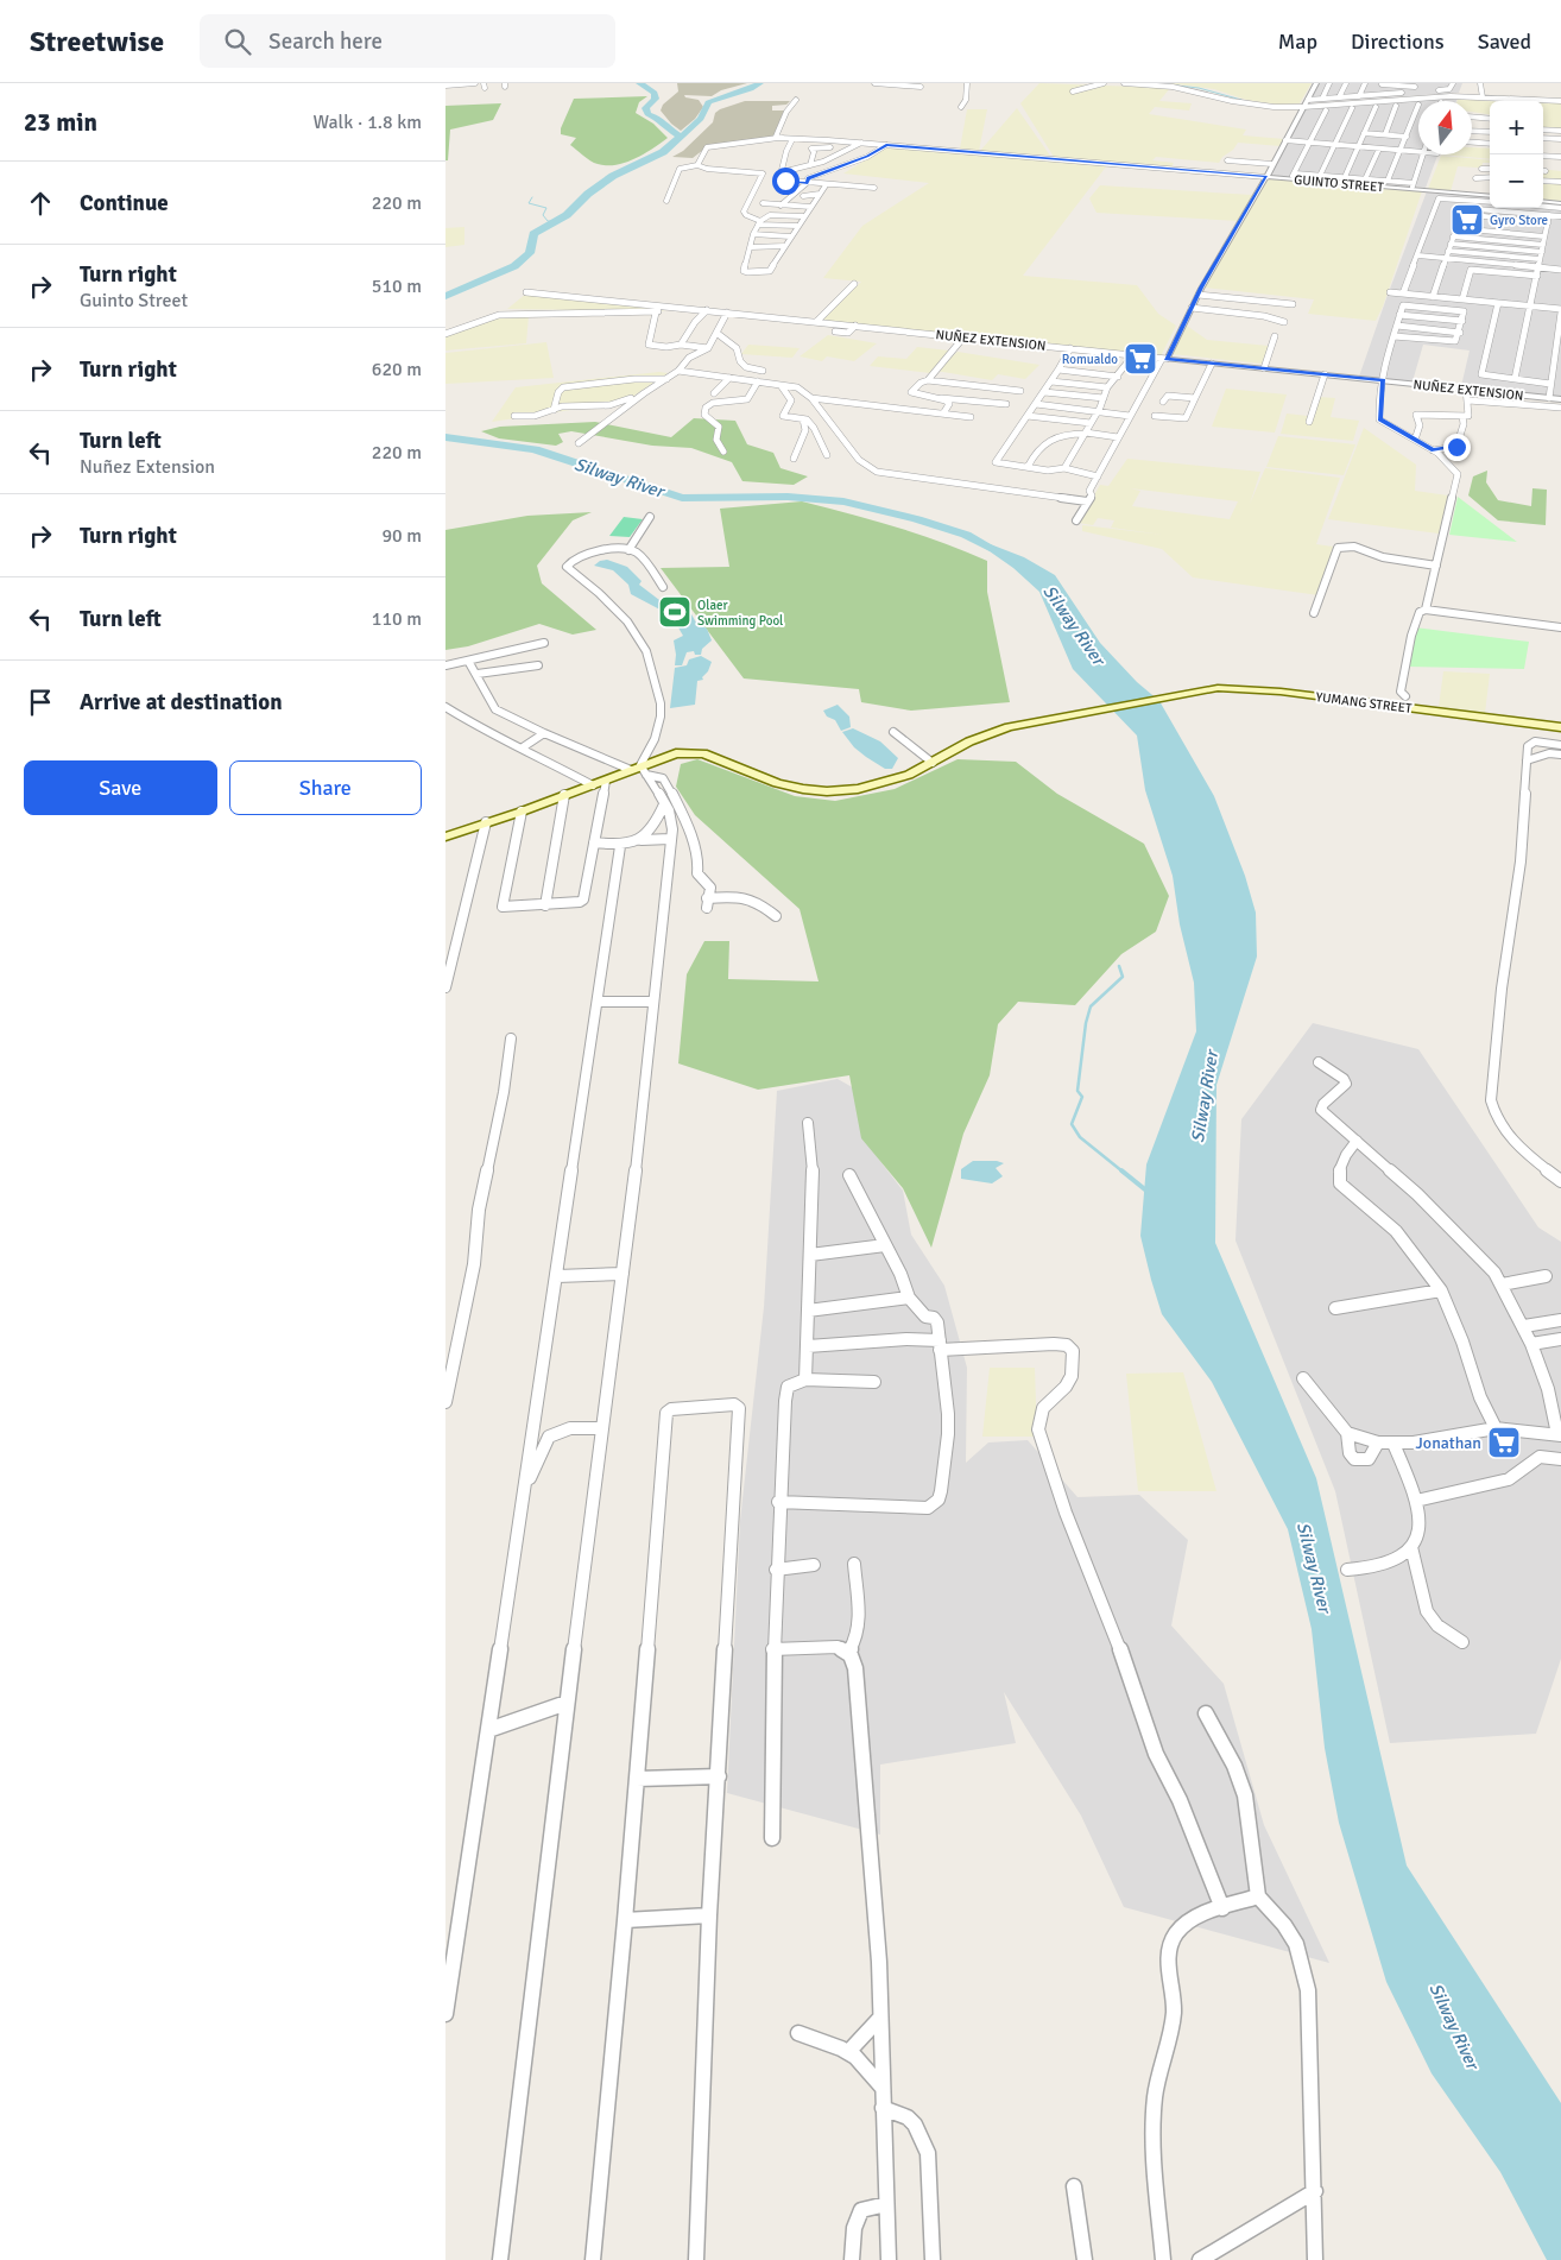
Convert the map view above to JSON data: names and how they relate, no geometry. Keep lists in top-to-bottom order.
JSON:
{
  "streets": {
    "main road": ["YUMANG STREET"],
    "street": ["GUINTO STREET", "NUÑEZ EXTENSION"]
  },
  "water": ["Silway River"],
  "places": {
    "supermarket": ["Gyro Store", "Romualdo", "Jonathan"],
    "sports": ["Olaer Swimming Pool"]
  },
  "north": "top",
  "page": {
    "header": "Streetwise",
    "search": "Search here",
    "nav": ["Map", "Directions", "Saved"],
    "heading": ["23 min", "Walk · 1.8 km"],
    "map_buttons": ["+", "−"],
    "list": [
      ["Continue", "220 m"],
      ["Turn right", "Guinto Street", "510 m"],
      ["Turn right", "620 m"],
      ["Turn left", "Nuñez Extension", "220 m"],
      ["Turn right", "90 m"],
      ["Turn left", "110 m"],
      "Arrive at destination"
    ],
    "buttons": ["Save", "Share"]
  }
}
